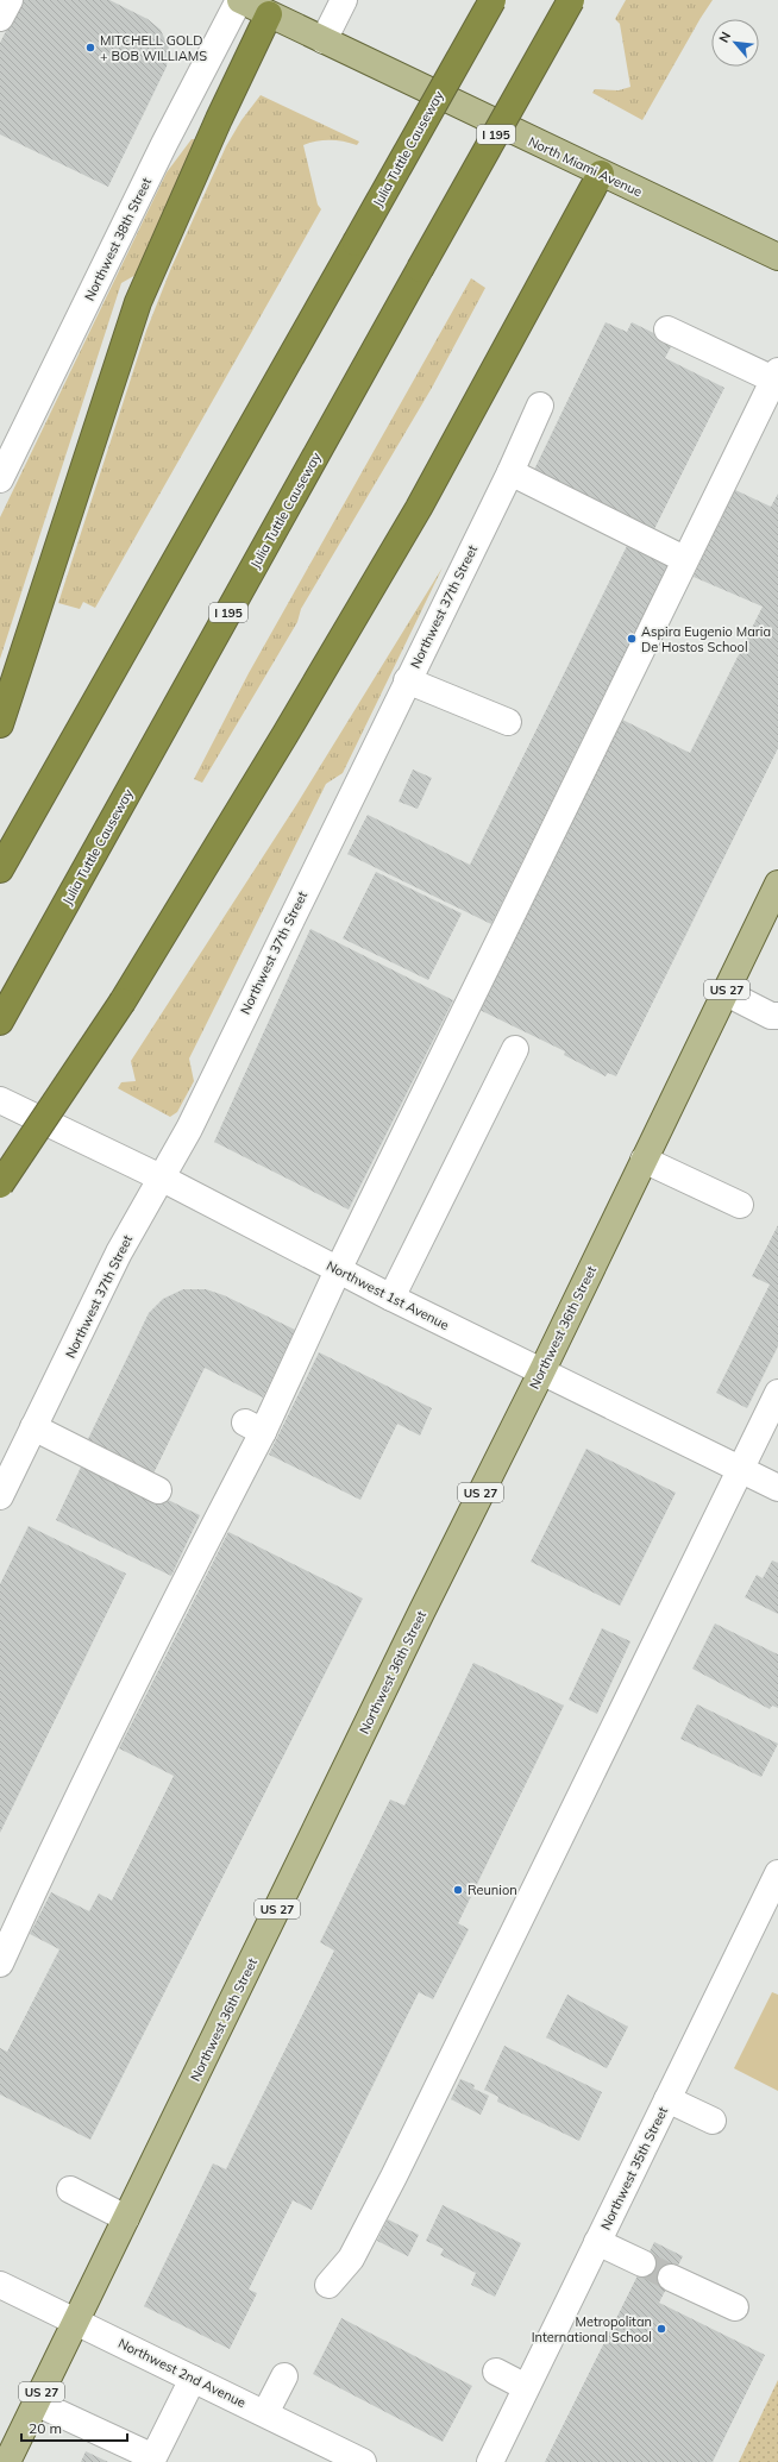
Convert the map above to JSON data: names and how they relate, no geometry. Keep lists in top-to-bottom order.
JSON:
{
  "streets": {
    "highway": ["I 195", "Julia Tuttle Causeway"],
    "main road": ["North Miami Avenue", "US 27", "Northwest 36th Street"],
    "street": [
      "Northwest 38th Street",
      "Northwest 37th Street",
      "Northwest 1st Avenue",
      "Northwest 35th Street",
      "Northwest 2nd Avenue"
    ]
  },
  "crossings": [
    ["North Miami Avenue", "Northwest 38th Street"],
    ["Northwest 37th Street", "Northwest 1st Avenue"],
    ["Northwest 1st Avenue", "Northwest 36th Street"],
    ["Northwest 36th Street", "Northwest 2nd Avenue"]
  ],
  "places": [
    "MITCHELL GOLD + BOB WILLIAMS",
    "Aspira Eugenio Maria De Hostos School",
    "Reunion",
    "Metropolitan International School"
  ],
  "scale_bar": "20 m",
  "north": "top left"
}
